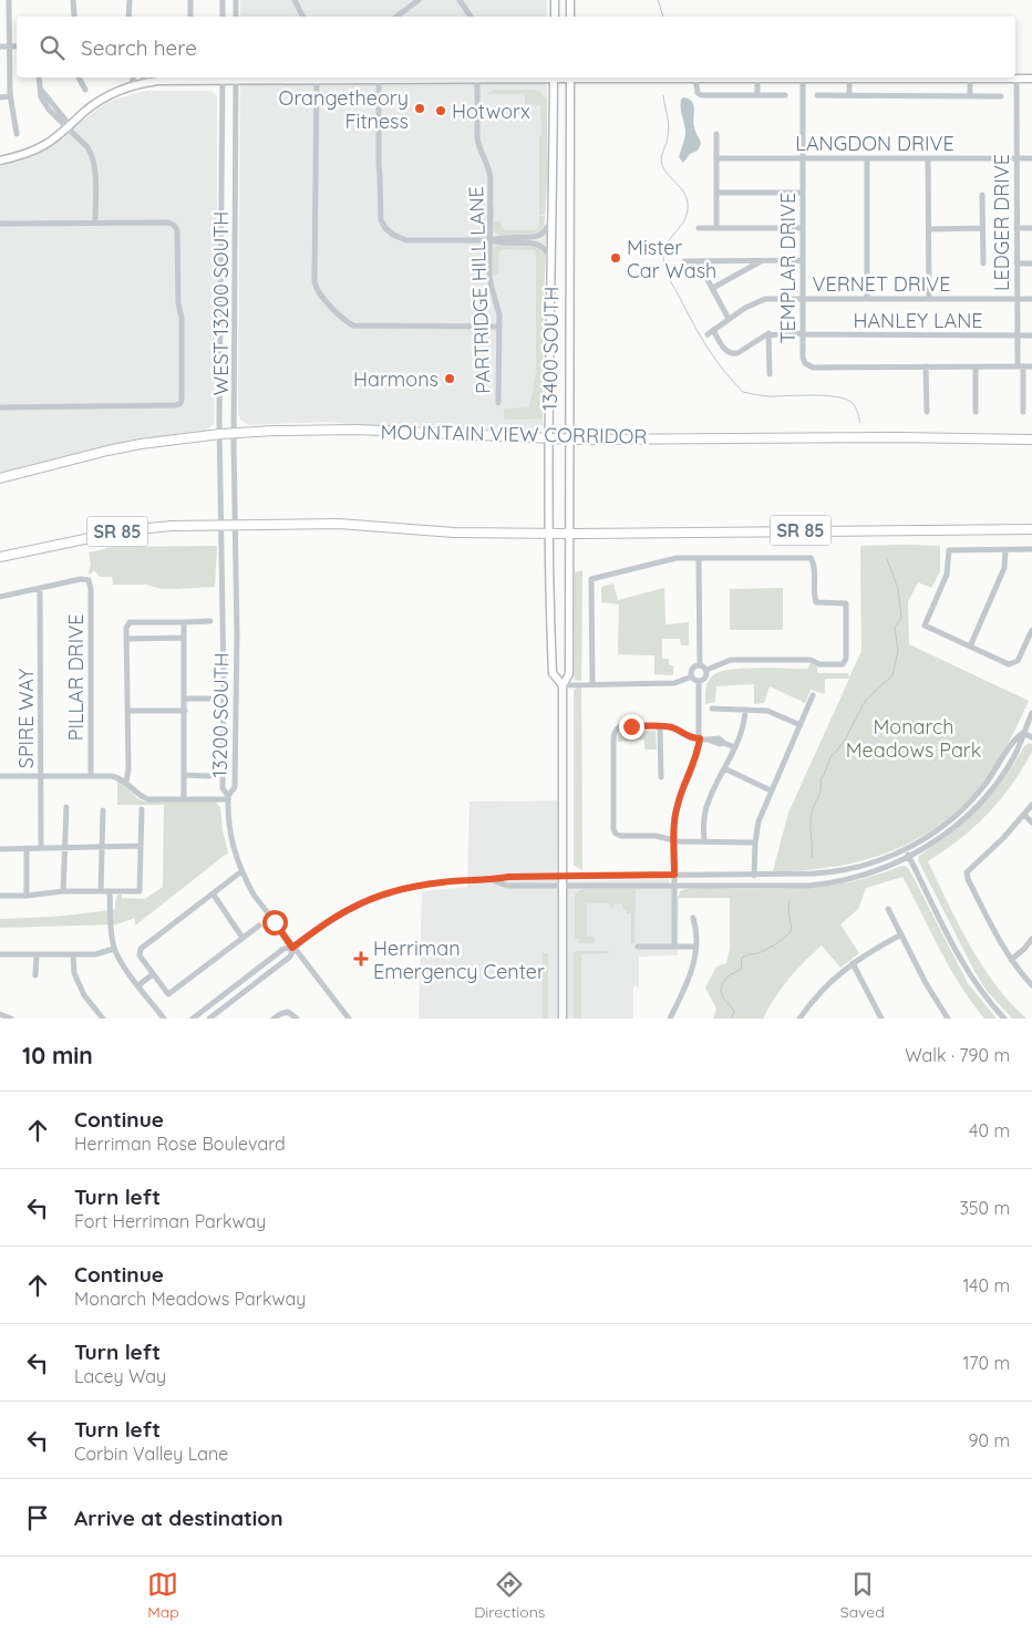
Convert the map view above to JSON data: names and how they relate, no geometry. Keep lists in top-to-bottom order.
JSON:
{
  "streets": {
    "highway": ["MOUNTAIN VIEW CORRIDOR", "SR 85"],
    "main road": ["13400 SOUTH"],
    "street": [
      "LANGDON DRIVE",
      "LEDGER DRIVE",
      "TEMPLAR DRIVE",
      "VERNET DRIVE",
      "PARTRIDGE HILL LANE",
      "WEST 13200 SOUTH",
      "HANLEY LANE",
      "PILLAR DRIVE",
      "13200 SOUTH",
      "SPIRE WAY"
    ]
  },
  "crossings": [
    ["LANGDON DRIVE", "LEDGER DRIVE"],
    ["LANGDON DRIVE", "TEMPLAR DRIVE"],
    ["LEDGER DRIVE", "TEMPLAR DRIVE"],
    ["LEDGER DRIVE", "VERNET DRIVE"],
    ["LEDGER DRIVE", "HANLEY LANE"],
    ["TEMPLAR DRIVE", "VERNET DRIVE"],
    ["TEMPLAR DRIVE", "HANLEY LANE"],
    ["VERNET DRIVE", "HANLEY LANE"],
    ["WEST 13200 SOUTH", "MOUNTAIN VIEW CORRIDOR"],
    ["WEST 13200 SOUTH", "SR 85"],
    ["WEST 13200 SOUTH", "13200 SOUTH"],
    ["13400 SOUTH", "MOUNTAIN VIEW CORRIDOR"],
    ["13400 SOUTH", "SR 85"],
    ["SR 85", "13200 SOUTH"],
    ["PILLAR DRIVE", "SPIRE WAY"]
  ],
  "parks": ["Monarch Meadows Park"],
  "places": {
    "other": [
      "Orangetheory Fitness",
      "Hotworx",
      "Mister Car Wash",
      "Harmons"
    ],
    "health": ["Herriman Emergency Center"]
  },
  "page": {
    "search": "Search here",
    "heading": ["10 min", "Walk · 790 m"],
    "list": [
      ["Continue", "Herriman Rose Boulevard", "40 m"],
      ["Turn left", "Fort Herriman Parkway", "350 m"],
      ["Continue", "Monarch Meadows Parkway", "140 m"],
      ["Turn left", "Lacey Way", "170 m"],
      ["Turn left", "Corbin Valley Lane", "90 m"],
      "Arrive at destination"
    ],
    "nav": ["Map", "Directions", "Saved"]
  }
}
